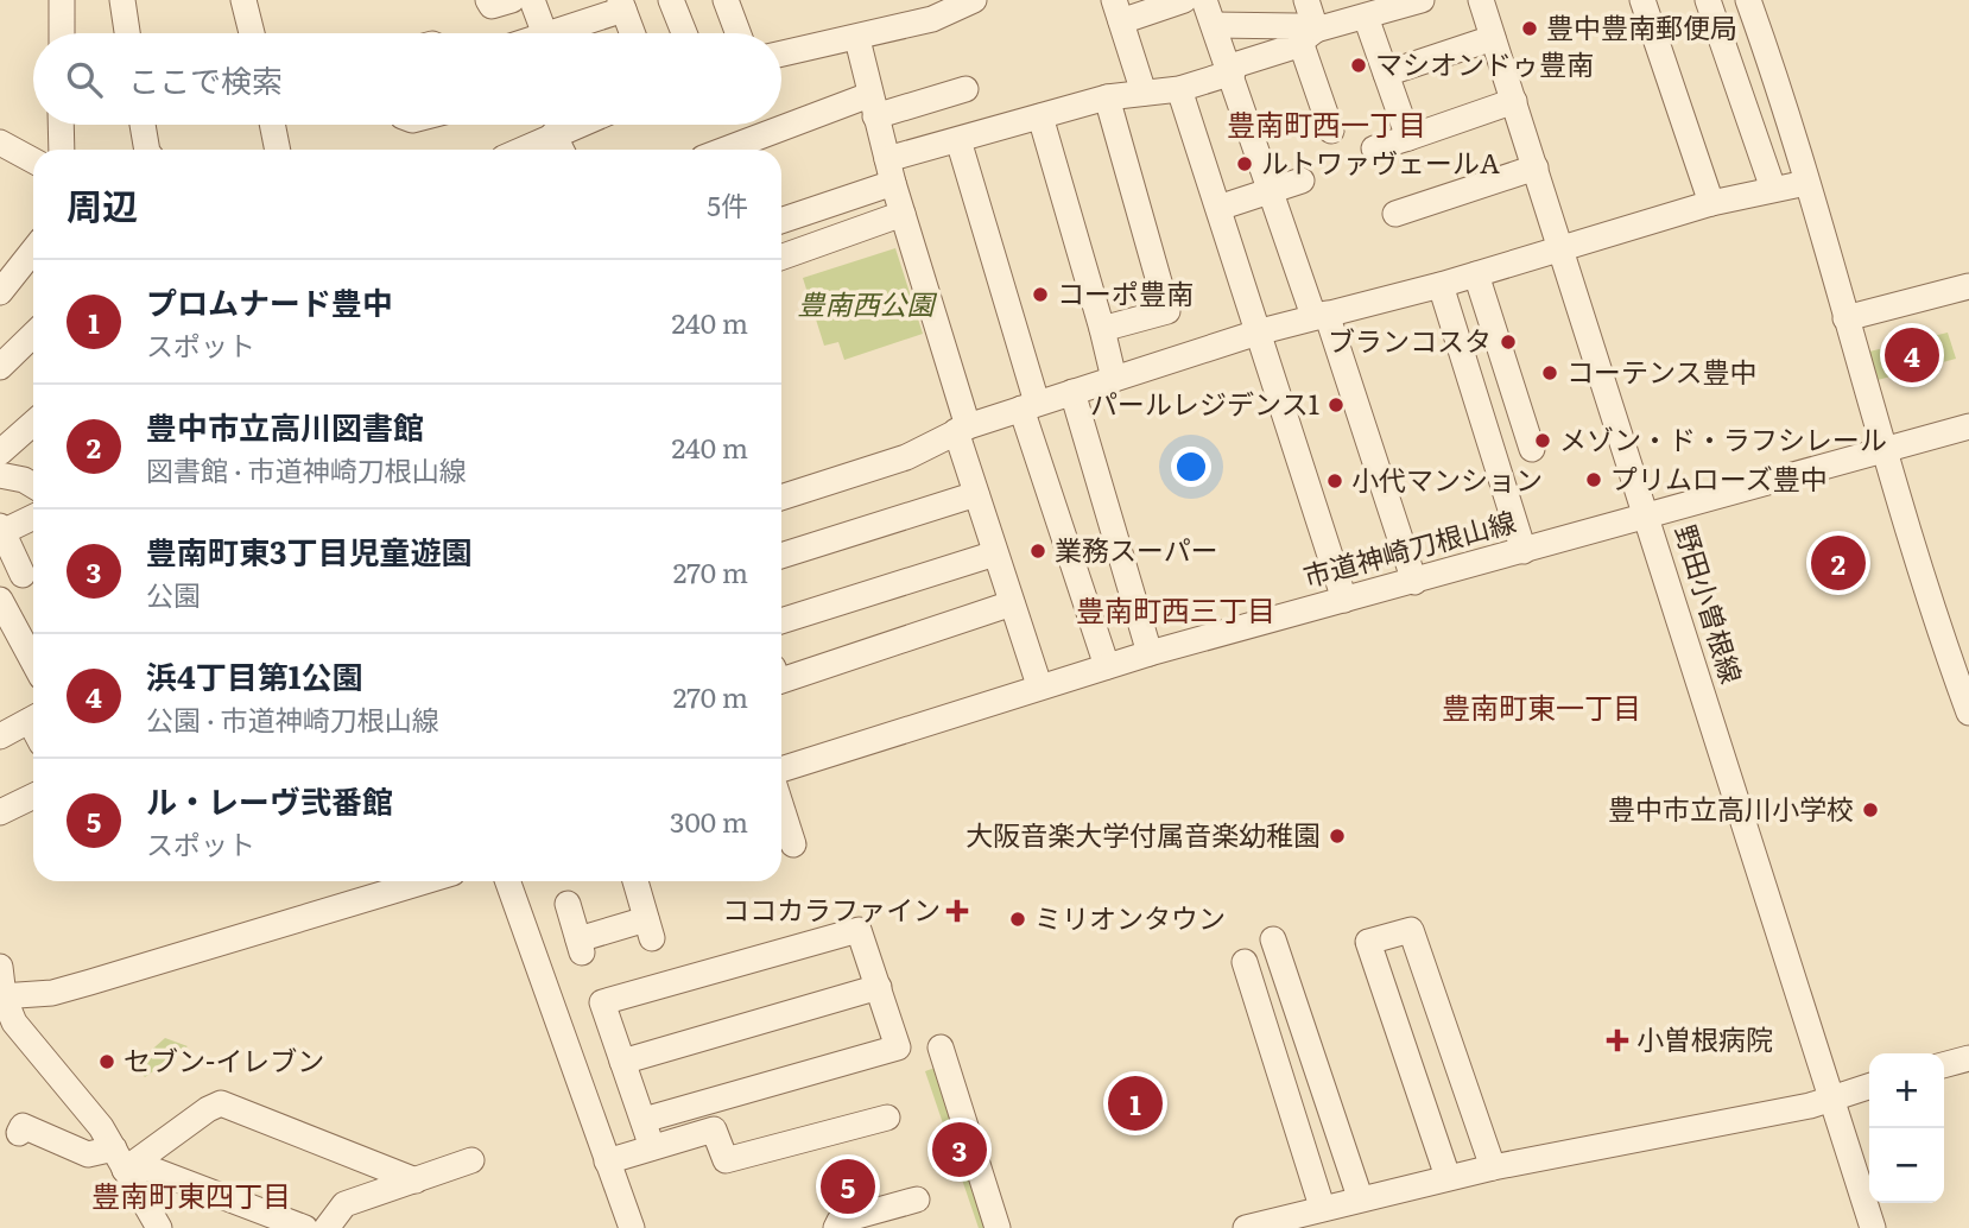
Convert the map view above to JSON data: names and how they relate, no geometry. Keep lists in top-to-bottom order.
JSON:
{
  "streets": {
    "street": ["市道神崎刀根山線", "野田小曽根線"]
  },
  "crossings": [
    ["市道神崎刀根山線", "野田小曽根線"]
  ],
  "districts": [
    "豊南町西一丁目",
    "豊南町西三丁目",
    "豊南町東一丁目",
    "豊南町東四丁目"
  ],
  "parks": ["豊南西公園"],
  "places": {
    "other": [
      "豊中豊南郵便局",
      "マシオンドゥ豊南",
      "ルトワァヴェールA",
      "コーポ豊南",
      "ブランコスタ",
      "コーテンス豊中",
      "パールレジデンス1",
      "メゾン・ド・ラフシレール",
      "プリムローズ豊中",
      "小代マンション",
      "業務スーパー",
      "豊中市立高川小学校",
      "大阪音楽大学付属音楽幼稚園",
      "ミリオンタウン",
      "セブン-イレブン"
    ],
    "health": ["ココカラファイン", "小曽根病院"]
  },
  "page": {
    "search": "ここで検索",
    "heading": ["周辺", "5件"],
    "list": [
      {
        "mark": "1",
        "name": "プロムナード豊中",
        "note": "スポット",
        "value": "240 m"
      },
      {
        "mark": "2",
        "name": "豊中市立高川図書館",
        "note": "図書館 · 市道神崎刀根山線",
        "value": "240 m"
      },
      {
        "mark": "3",
        "name": "豊南町東3丁目児童遊園",
        "note": "公園",
        "value": "270 m"
      },
      {
        "mark": "4",
        "name": "浜4丁目第1公園",
        "note": "公園 · 市道神崎刀根山線",
        "value": "270 m"
      },
      {
        "mark": "5",
        "name": "ル・レーヴ弐番館",
        "note": "スポット",
        "value": "300 m"
      }
    ],
    "pins": [
      "4",
      "2",
      "1",
      "3",
      "5"
    ],
    "map_buttons": ["+", "−"]
  }
}
